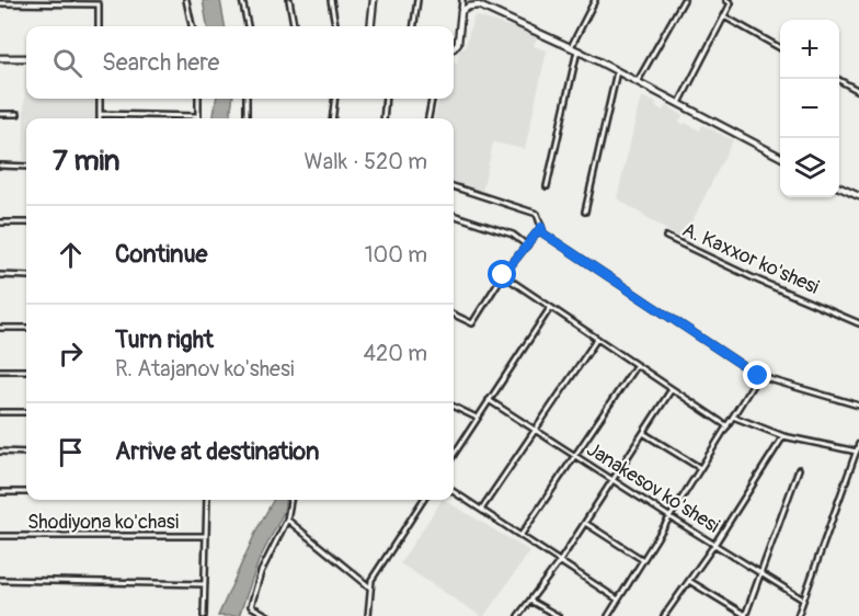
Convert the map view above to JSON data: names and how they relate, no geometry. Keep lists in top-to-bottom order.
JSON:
{
  "streets": {
    "street": ["A. Kaxxor ko'shesi", "Janakesov ko'shesi", "Shodiyona ko'chasi"]
  },
  "page": {
    "map_buttons": ["+", "−"],
    "search": "Search here",
    "heading": ["7 min", "Walk · 520 m"],
    "list": [
      ["Continue", "100 m"],
      ["Turn right", "R. Atajanov ko'shesi", "420 m"],
      "Arrive at destination"
    ]
  }
}
